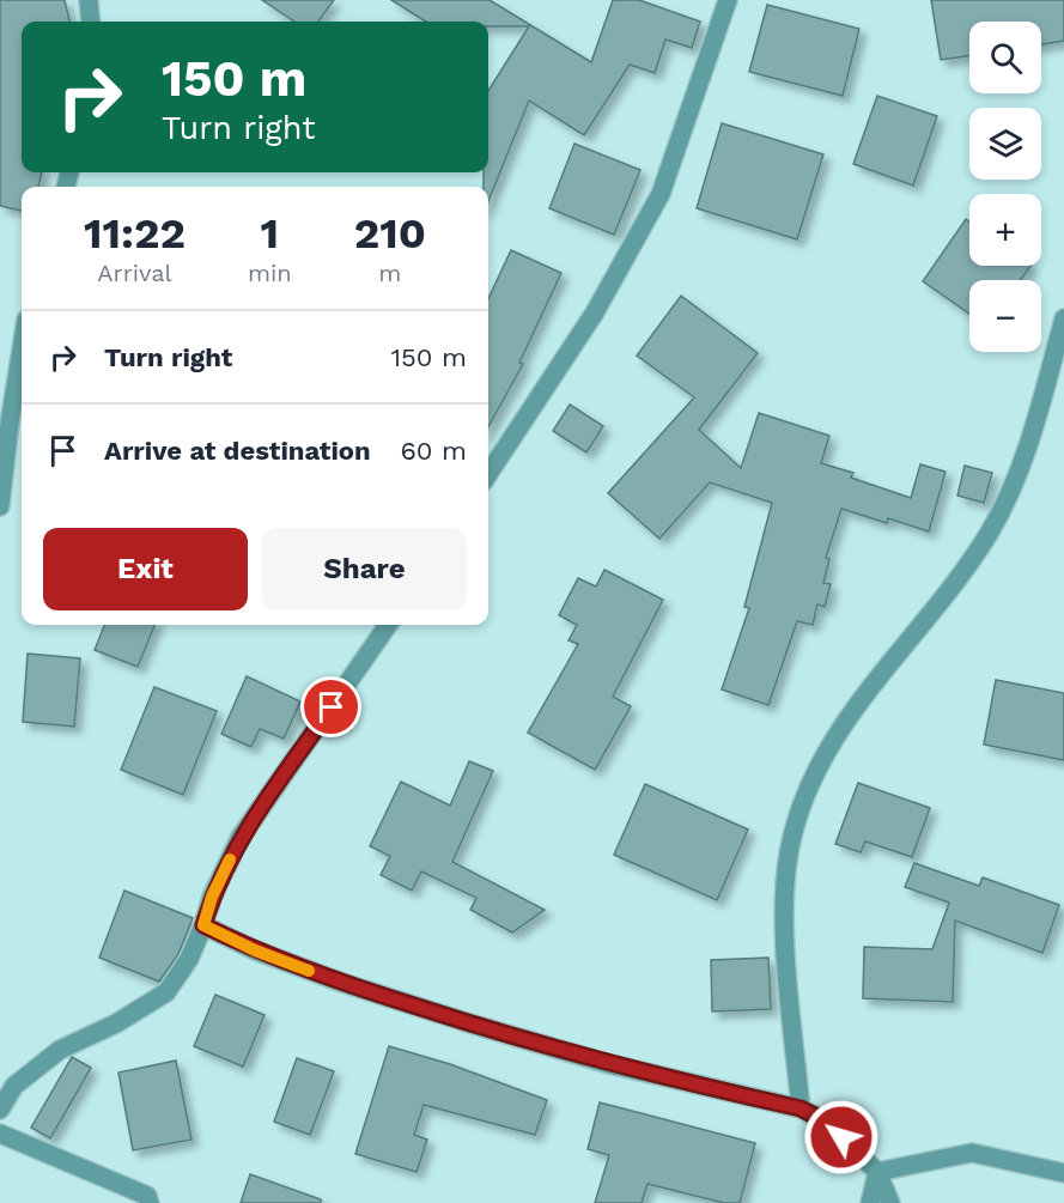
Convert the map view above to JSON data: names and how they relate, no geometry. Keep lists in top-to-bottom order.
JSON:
{
  "page": {
    "map_buttons": ["+", "−"],
    "turn": ["150 m", "Turn right"],
    "eta": [
      "11:22",
      "Arrival",
      "1",
      "min",
      "210",
      "m"
    ],
    "list": [
      {
        "name": "Turn right",
        "value": "150 m"
      },
      {
        "name": "Arrive at destination",
        "value": "60 m"
      }
    ],
    "buttons": ["Exit", "Share"]
  }
}
